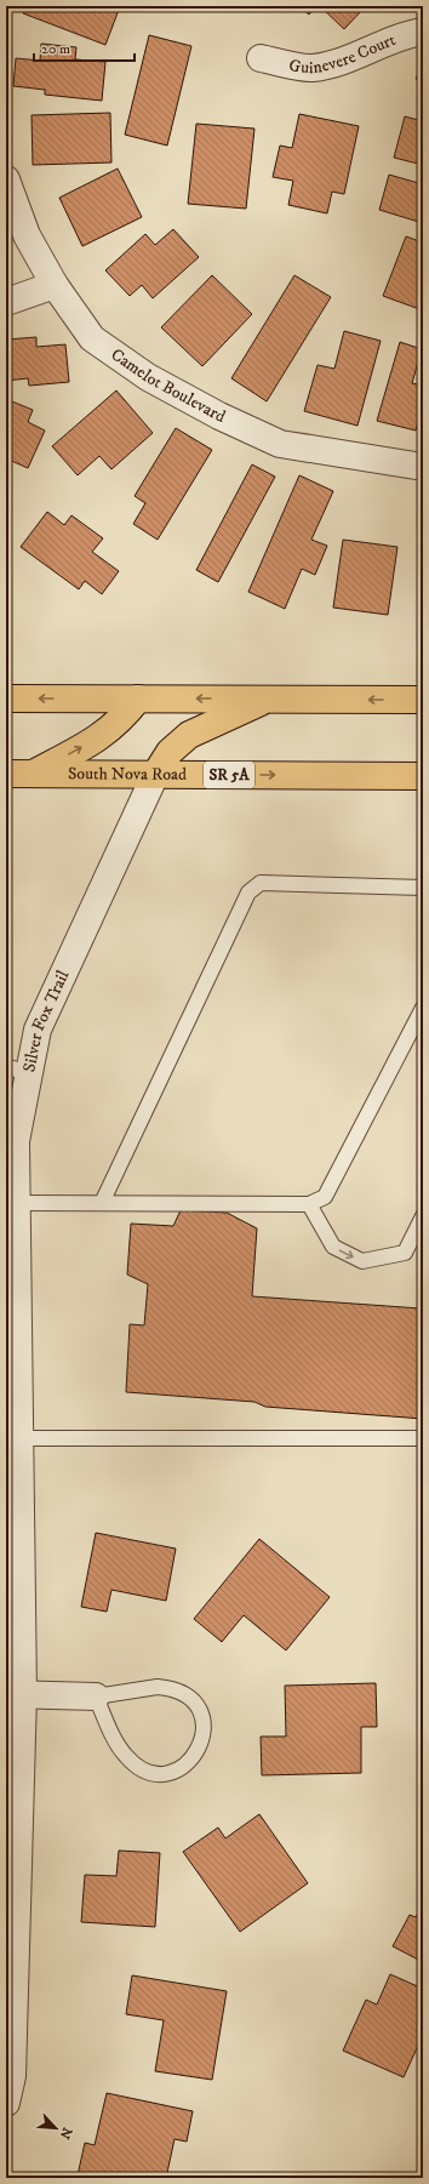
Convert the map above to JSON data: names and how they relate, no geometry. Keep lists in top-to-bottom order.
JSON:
{
  "streets": {
    "main road": ["South Nova Road", "SR 5A"],
    "street": ["Guinevere Court", "Camelot Boulevard", "Silver Fox Trail"]
  },
  "crossings": [
    ["South Nova Road", "Silver Fox Trail"]
  ],
  "scale_bar": "20 m",
  "north": "bottom right"
}
